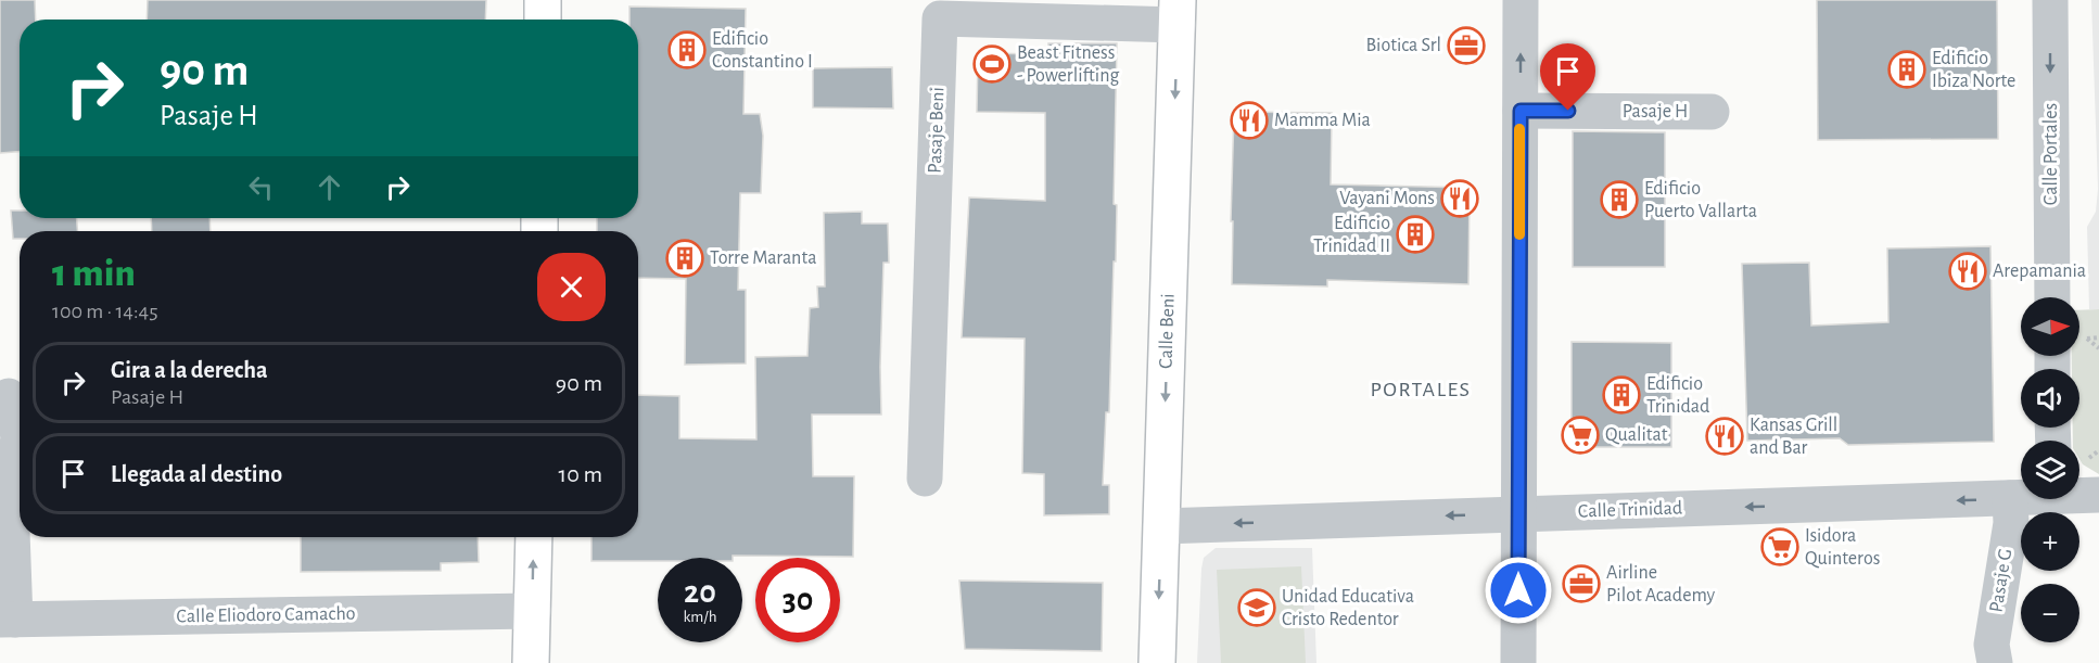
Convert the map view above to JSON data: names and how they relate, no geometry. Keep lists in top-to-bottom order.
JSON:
{
  "streets": {
    "main road": ["Calle Beni"],
    "street": [
      "Pasaje H",
      "Pasaje Beni",
      "Calle Portales",
      "Calle Trinidad",
      "Pasaje G",
      "Calle Eliodoro Camacho"
    ]
  },
  "crossings": [
    ["Pasaje Beni", "Calle Beni"],
    ["Calle Beni", "Calle Trinidad"],
    ["Calle Trinidad", "Pasaje G"]
  ],
  "one_way": ["Calle Portales", "Calle Beni", "Calle Trinidad"],
  "districts": ["PORTALES"],
  "places": {
    "office": ["Biotica Srl", "Airline Pilot Academy"],
    "building": [
      "Edificio Constantino I",
      "Edificio Ibiza Norte",
      "Edificio Puerto Vallarta",
      "Edificio Trinidad II",
      "Torre Maranta",
      "Edificio Trinidad"
    ],
    "sports": ["Beast Fitness - Powerlifting"],
    "restaurant": [
      "Mamma Mia",
      "Vayani Mons",
      "Arepamania",
      "Kansas Grill and Bar"
    ],
    "supermarket": ["Qualitat", "Isidora Quinteros"],
    "school or university": ["Unidad Educativa Cristo Redentor"]
  },
  "north": "right",
  "page": {
    "turn": ["90 m", "Pasaje H"],
    "heading": ["1 min", "100 m · 14:45"],
    "map_buttons": ["+", "−"],
    "list": [
      {
        "name": "Gira a la derecha",
        "note": "Pasaje H",
        "value": "90 m"
      },
      {
        "name": "Llegada al destino",
        "value": "10 m"
      }
    ],
    "speed": "20 km/h",
    "limit": "30"
  }
}
